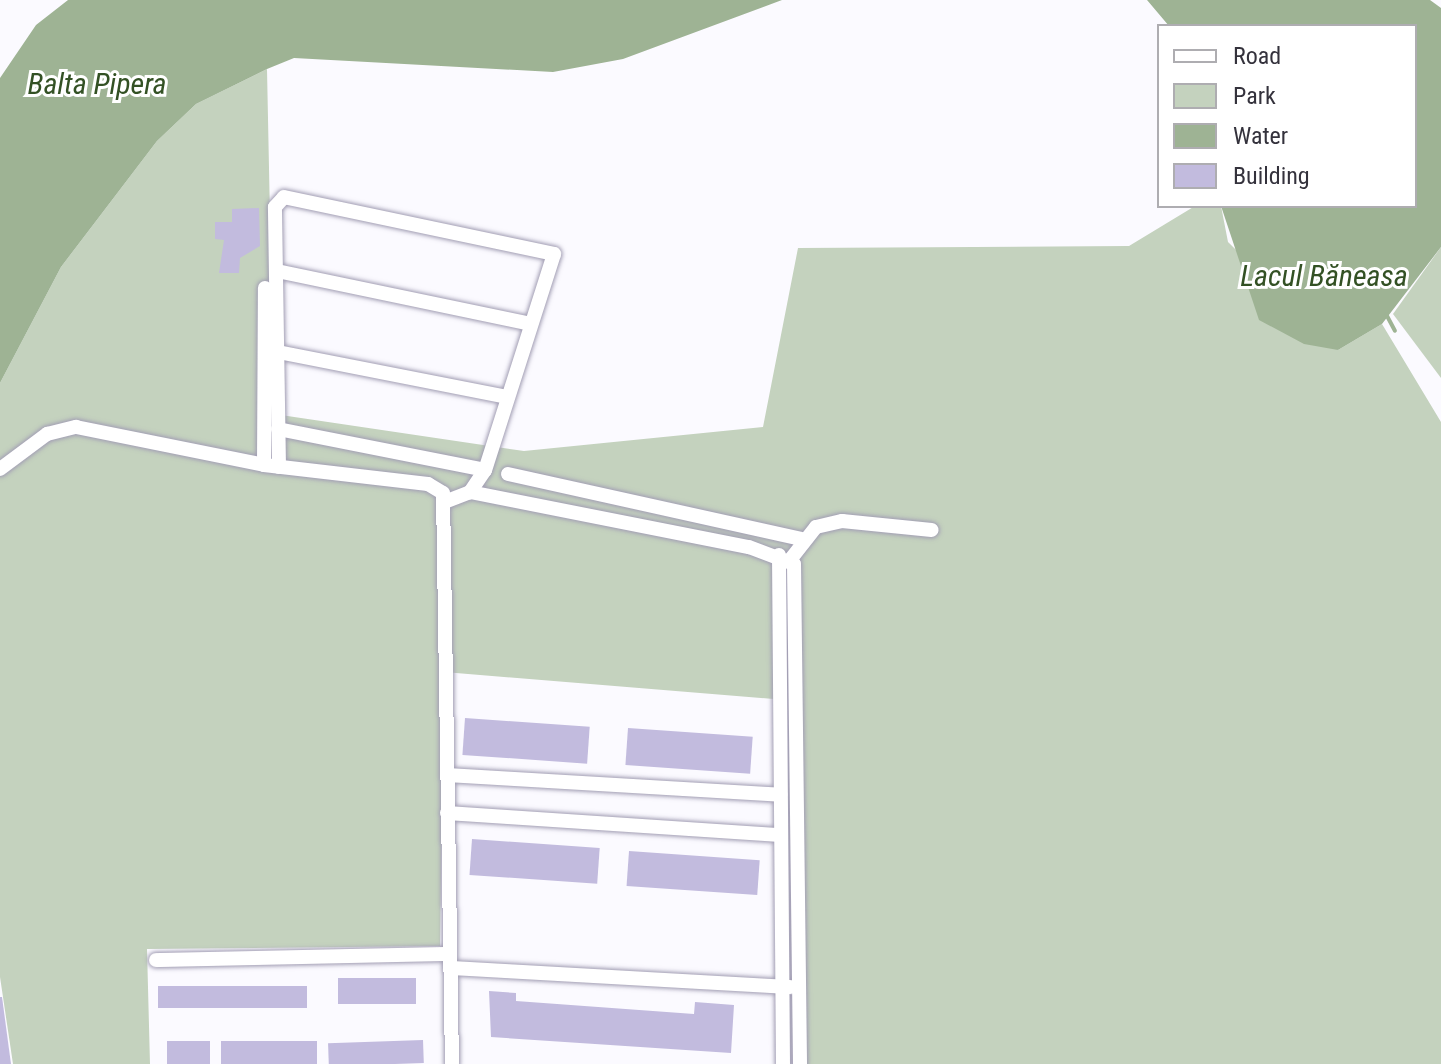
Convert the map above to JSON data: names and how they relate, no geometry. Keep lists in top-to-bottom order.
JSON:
{
  "water": ["Balta Pipera", "Lacul Băneasa"],
  "legend": [
    "Road",
    "Park",
    "Water",
    "Building"
  ]
}
